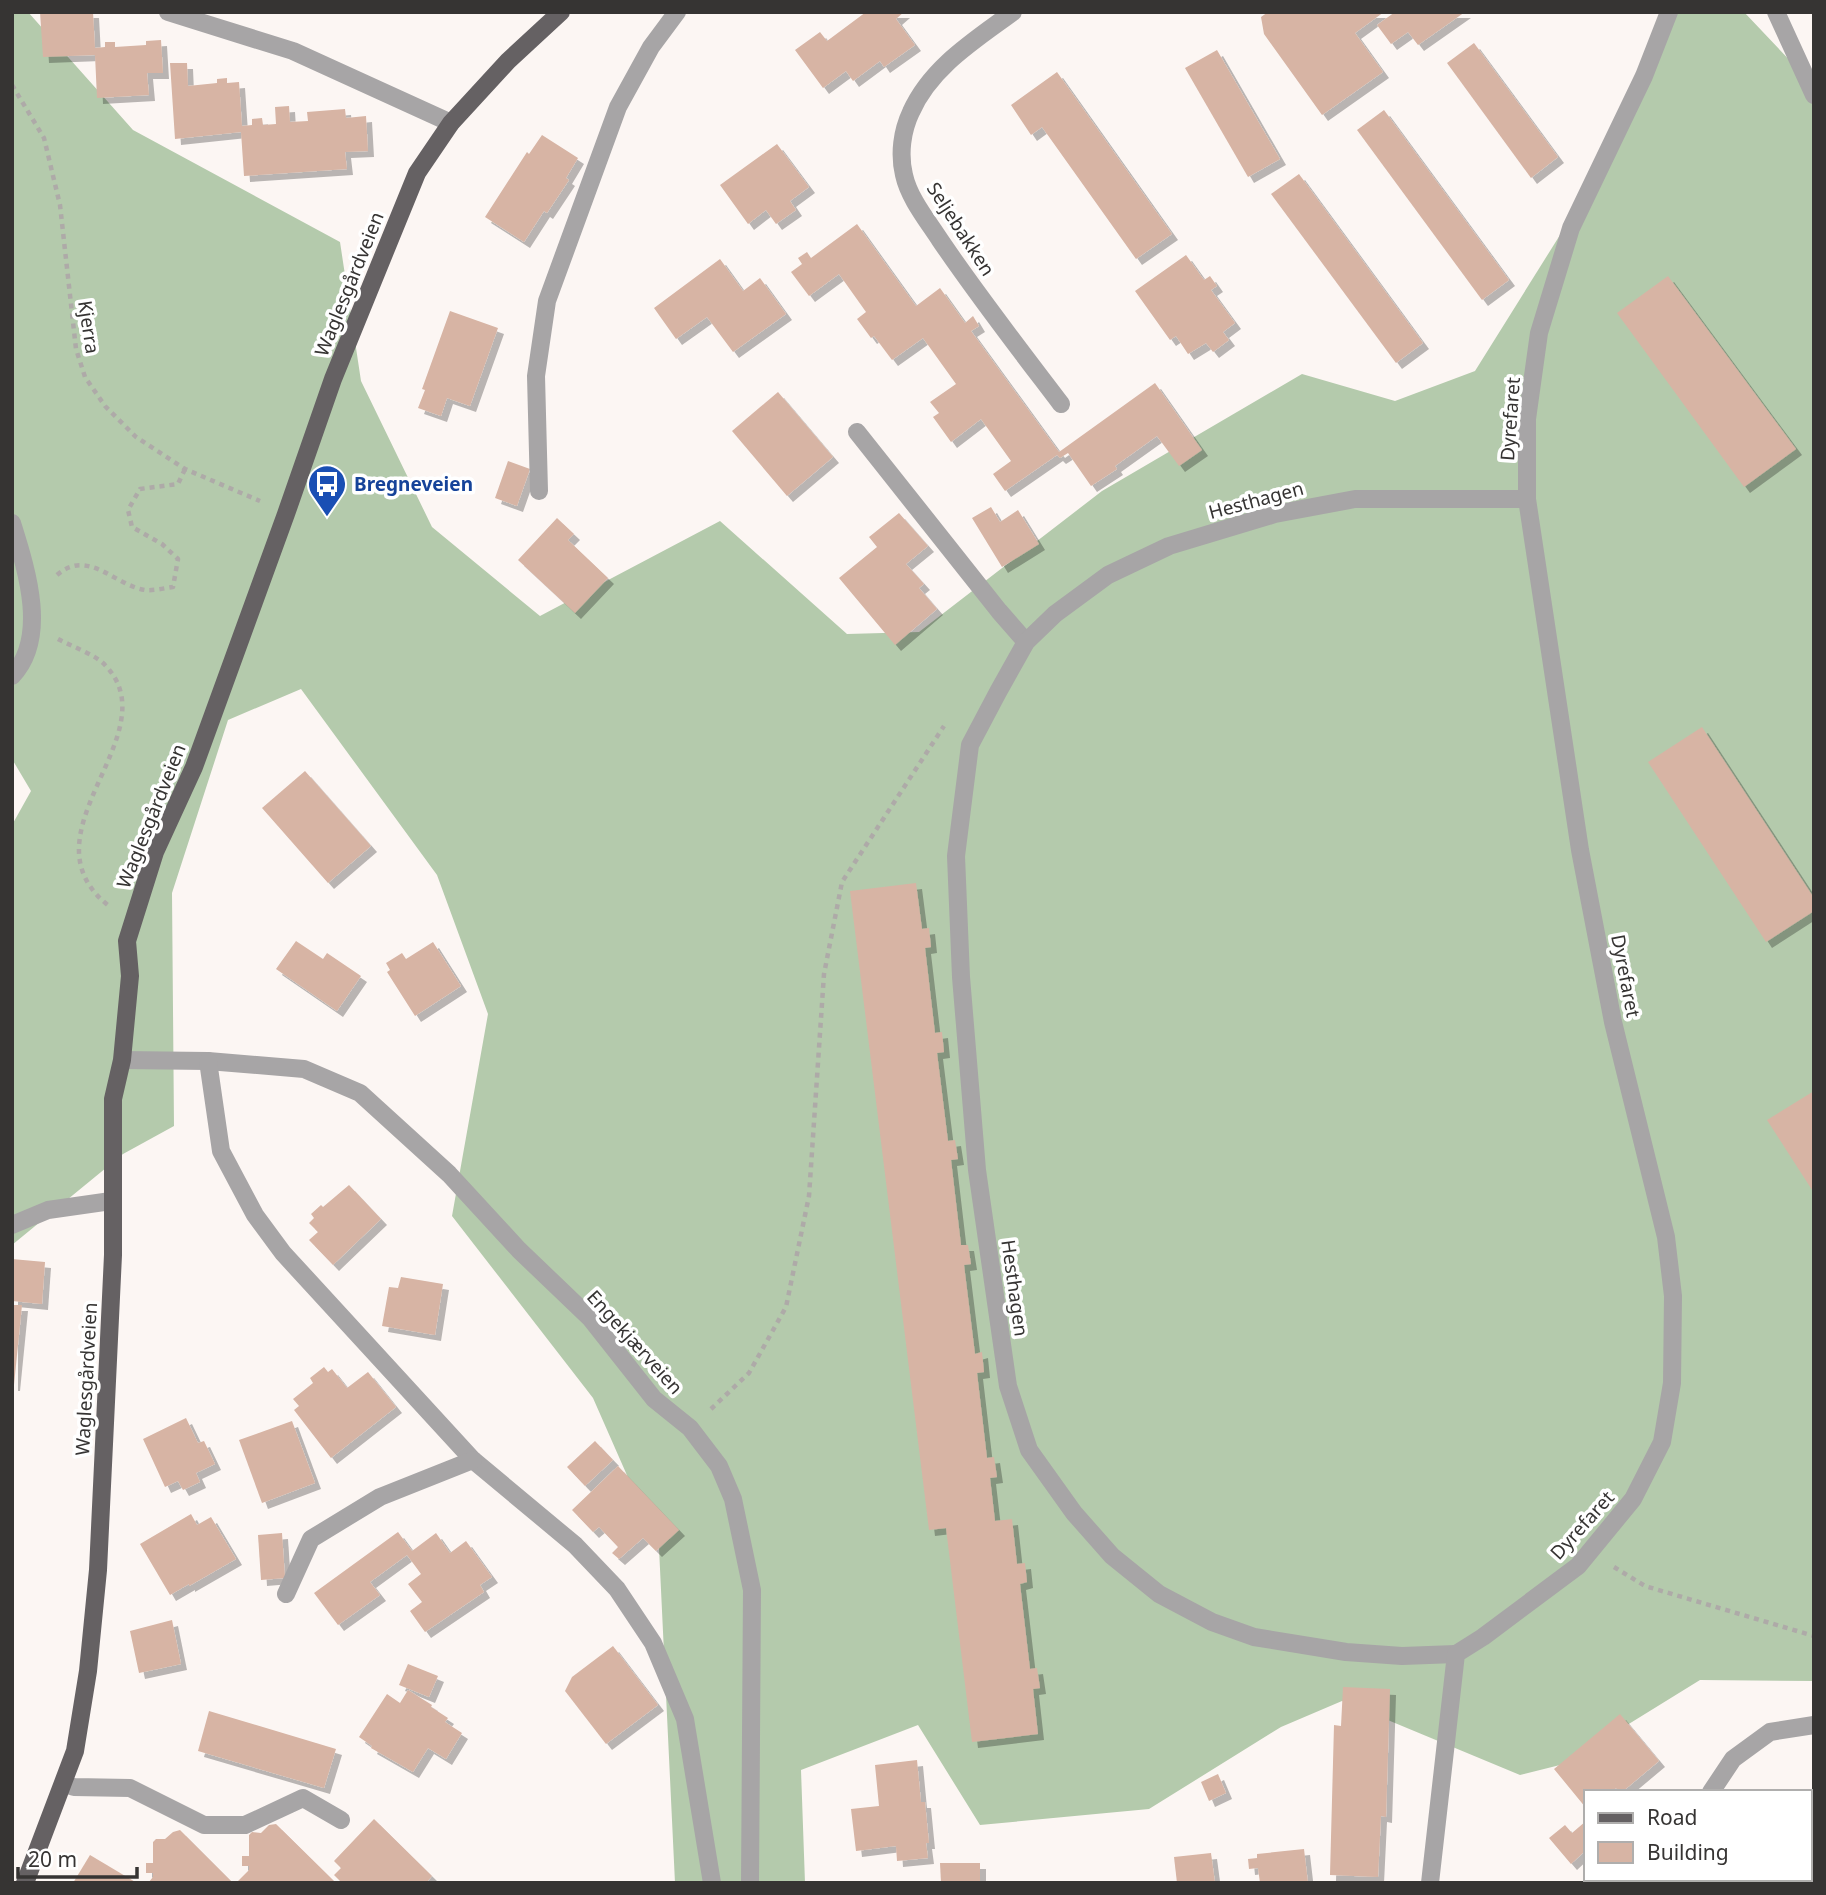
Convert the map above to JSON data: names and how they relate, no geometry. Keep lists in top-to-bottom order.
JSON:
{
  "streets": {
    "main road": ["Waglesgårdveien"],
    "street": [
      "Seljebakken",
      "Dyrefaret",
      "Hesthagen",
      "Engekjærveien"
    ],
    "path": ["Kjerra"]
  },
  "crossings": [
    ["Waglesgårdveien", "Kjerra"],
    ["Waglesgårdveien", "Engekjærveien"],
    ["Dyrefaret", "Hesthagen"]
  ],
  "places": {
    "bus stop": ["Bregneveien"]
  },
  "legend": ["Road", "Building"],
  "scale_bar": "20 m"
}
